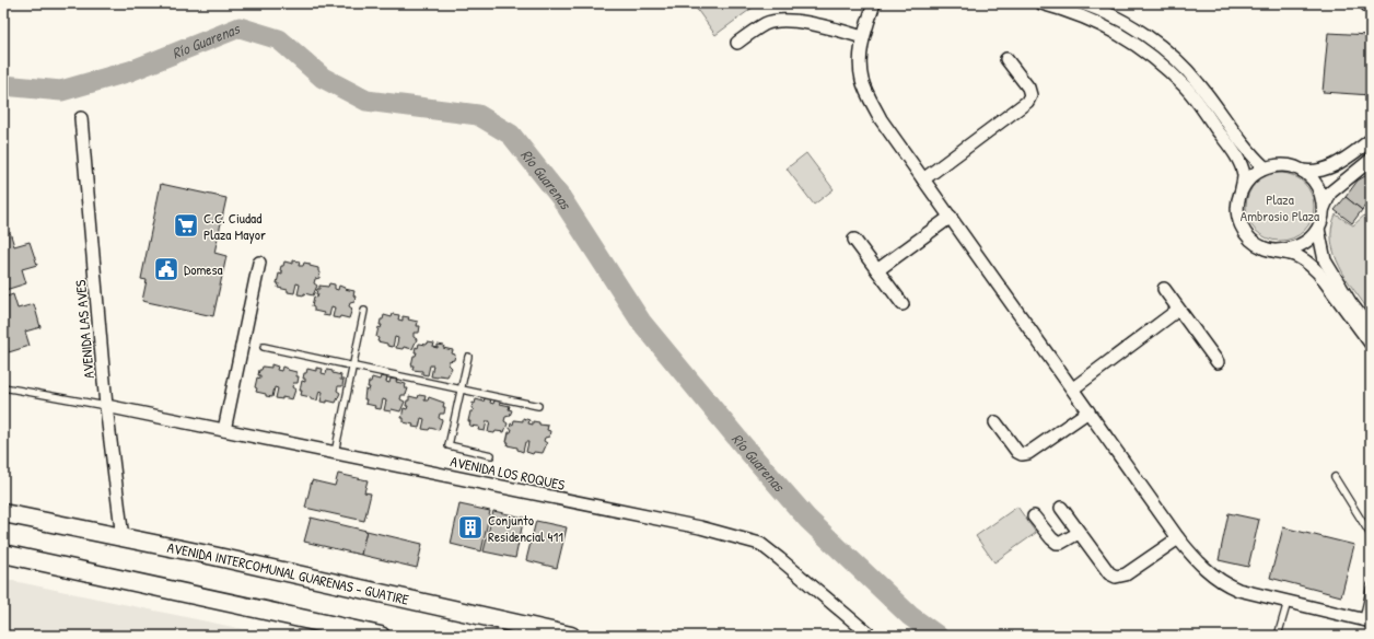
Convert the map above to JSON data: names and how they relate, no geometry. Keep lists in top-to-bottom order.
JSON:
{
  "streets": {
    "main road": ["AVENIDA INTERCOMUNAL GUARENAS - GUATIRE"],
    "street": ["AVENIDA LAS AVES", "AVENIDA LOS ROQUES"]
  },
  "crossings": [
    ["AVENIDA LAS AVES", "AVENIDA LOS ROQUES"],
    ["AVENIDA LAS AVES", "AVENIDA INTERCOMUNAL GUARENAS - GUATIRE"]
  ],
  "water": ["Río Guarenas"],
  "parks": ["Plaza Ambrosio Plaza"],
  "places": {
    "supermarket": ["C.C. Ciudad Plaza Mayor"],
    "public building": ["Domesa"],
    "building": ["Conjunto Residencial 411"]
  }
}
